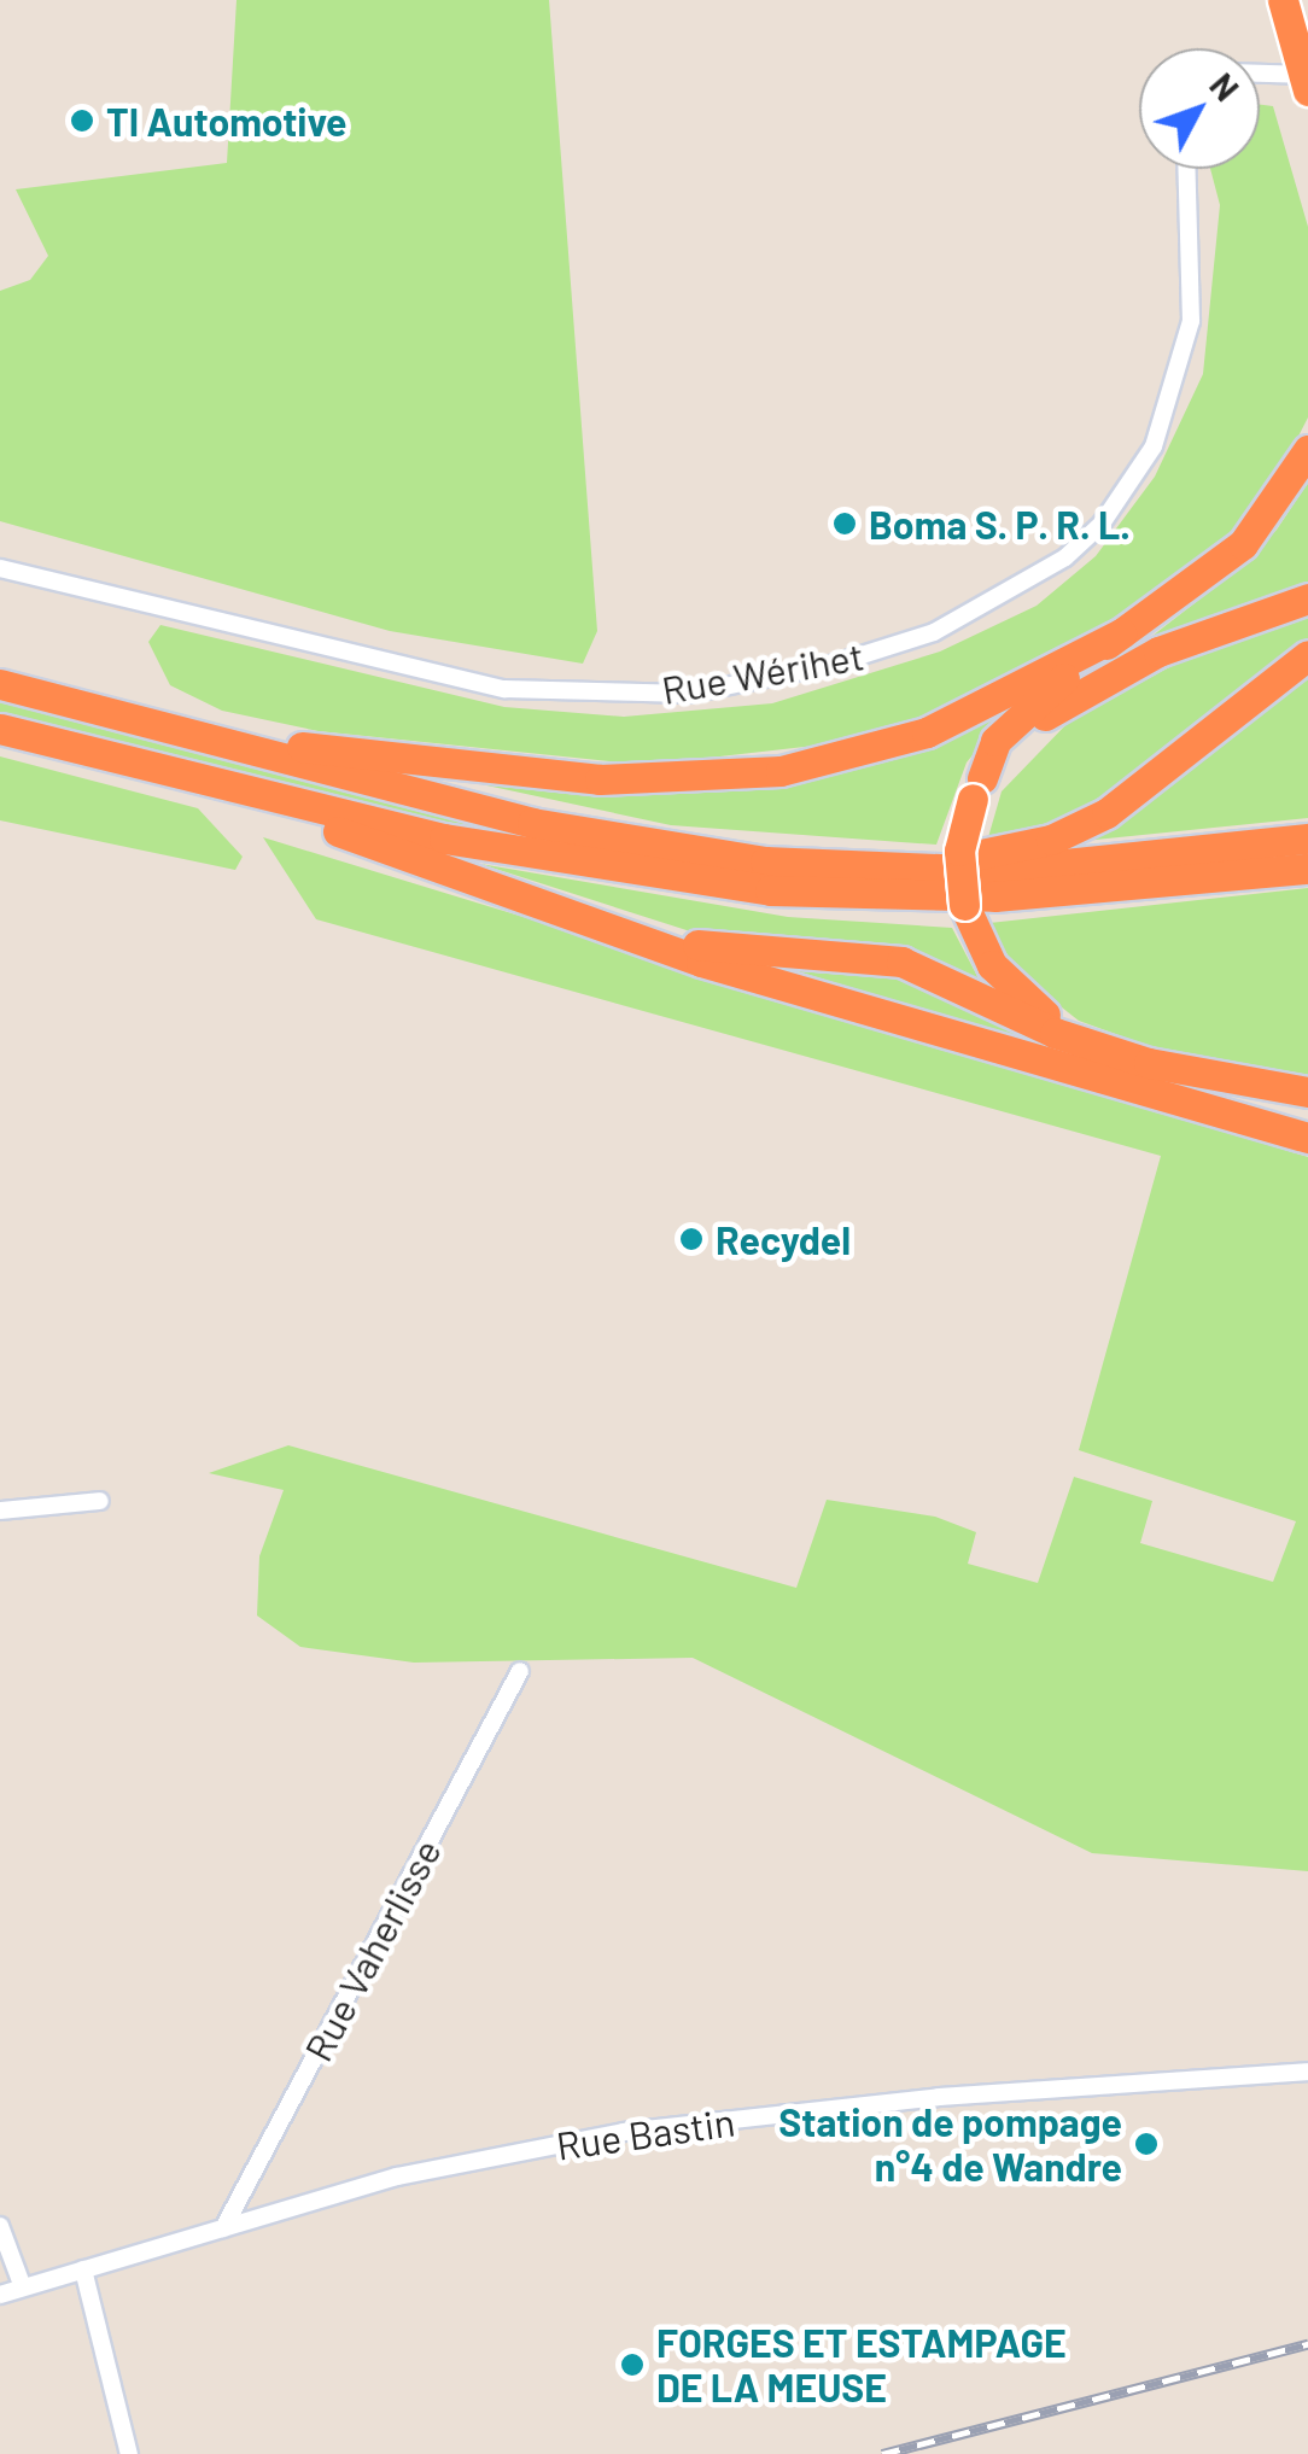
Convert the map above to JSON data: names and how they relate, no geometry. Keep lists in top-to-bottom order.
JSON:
{
  "streets": {
    "street": ["Rue Wérihet", "Rue Vaherlisse", "Rue Bastin"]
  },
  "crossings": [
    ["Rue Vaherlisse", "Rue Bastin"]
  ],
  "places": [
    "TI Automotive",
    "Boma S. P. R. L.",
    "Recydel",
    "Station de pompage n°4 de Wandre",
    "FORGES ET ESTAMPAGE DE LA MEUSE"
  ],
  "north": "top right"
}
